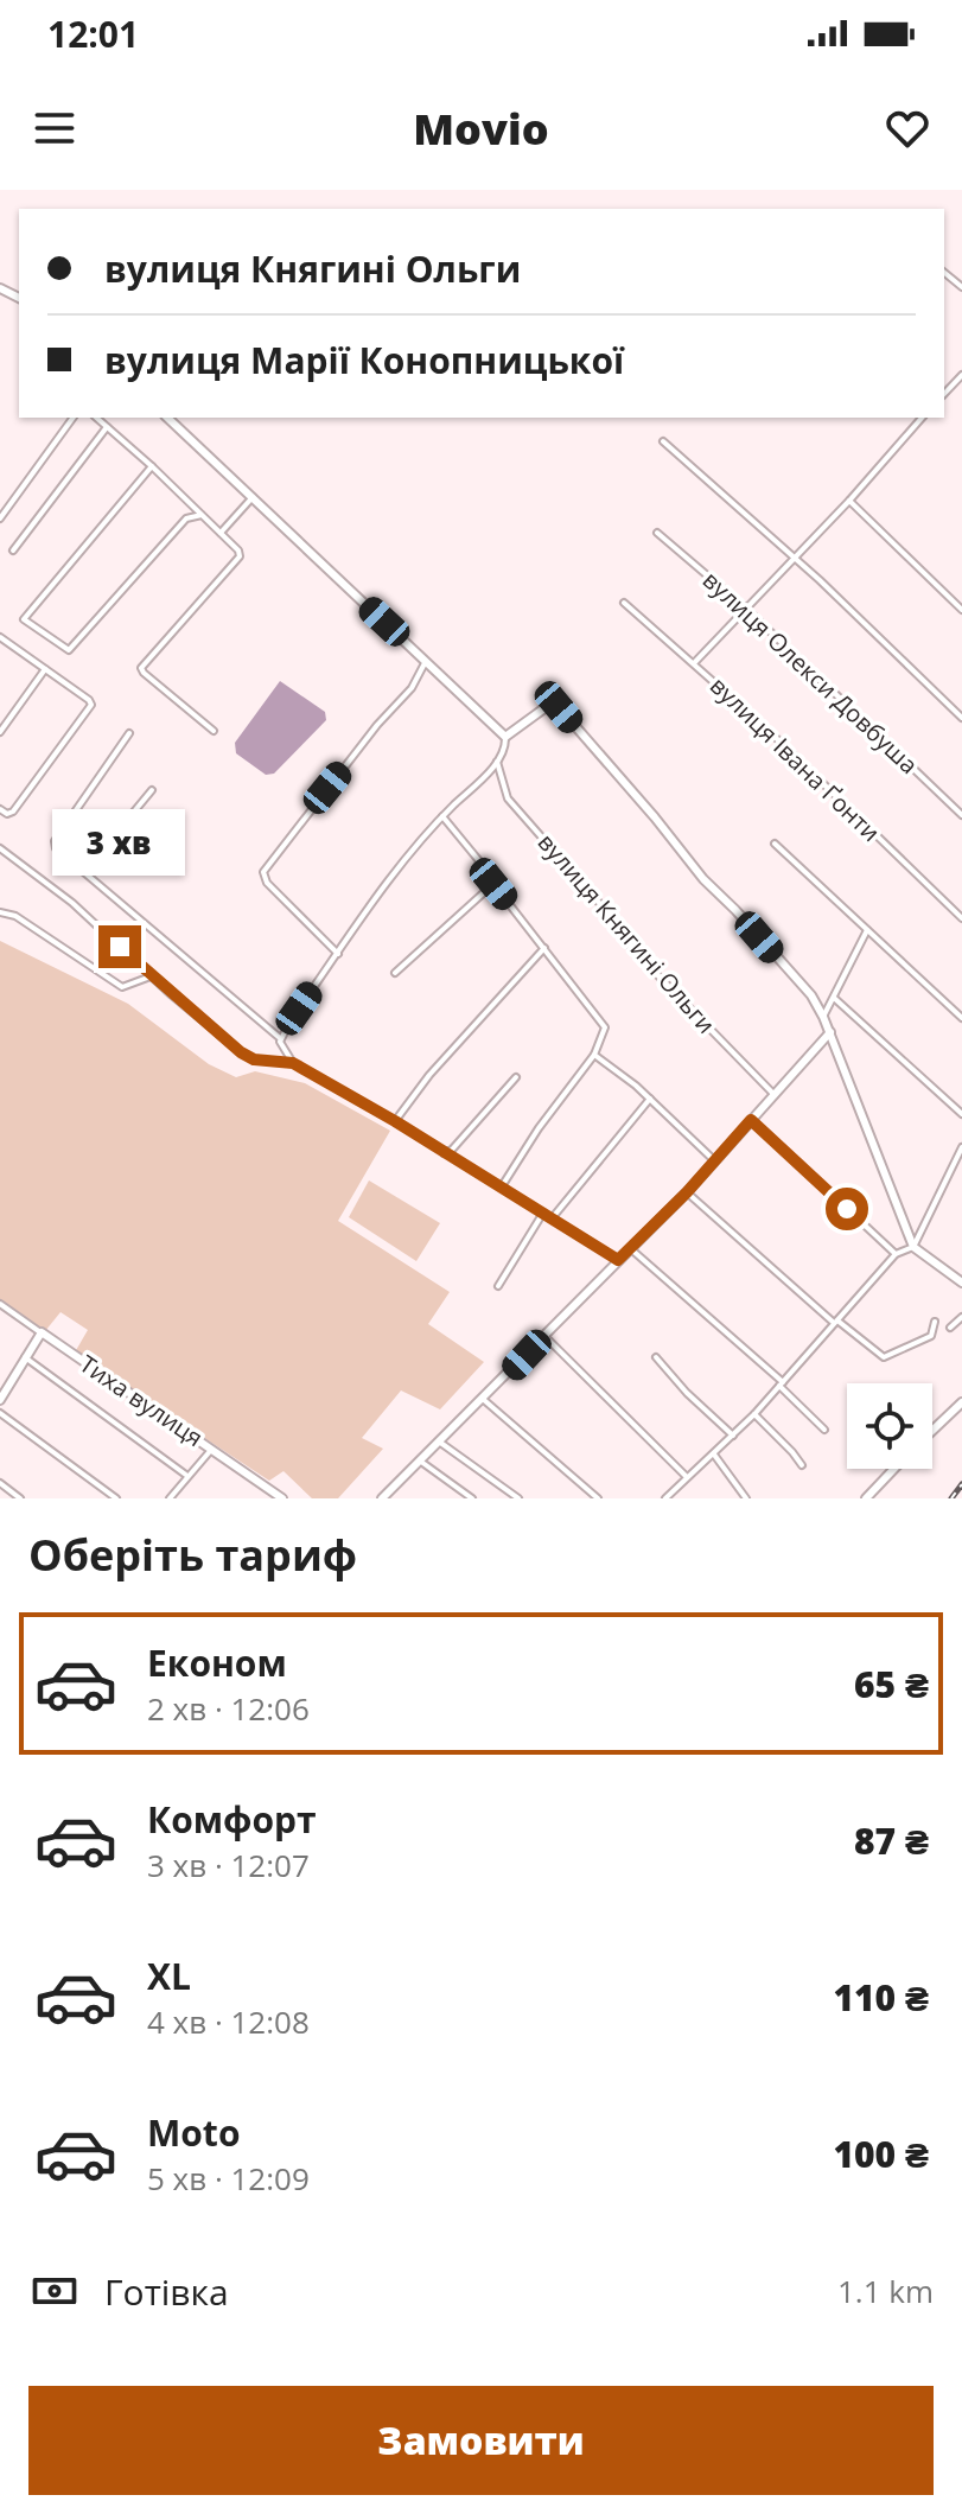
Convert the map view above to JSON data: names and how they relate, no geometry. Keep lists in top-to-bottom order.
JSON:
{
  "streets": {
    "street": [
      "вулиця Олекси Довбуша",
      "вулиця Івана Ґонти",
      "вулиця Княгині Ольги",
      "Тиха вулиця"
    ]
  },
  "page": {
    "status": "12:01",
    "header": "Movio",
    "banner": ["вулиця Княгині Ольги", "вулиця Марії Конопницької"],
    "bubble": "3 хв",
    "heading": "Оберіть тариф",
    "list": [
      {
        "name": "Економ",
        "note": "2 хв · 12:06",
        "value": "65 ₴"
      },
      {
        "name": "Комфорт",
        "note": "3 хв · 12:07",
        "value": "87 ₴"
      },
      {
        "name": "XL",
        "note": "4 хв · 12:08",
        "value": "110 ₴"
      },
      {
        "name": "Moto",
        "note": "5 хв · 12:09",
        "value": "100 ₴"
      }
    ],
    "pay": ["Готівка", "1.1 km"],
    "buttons": "Замовити"
  }
}
